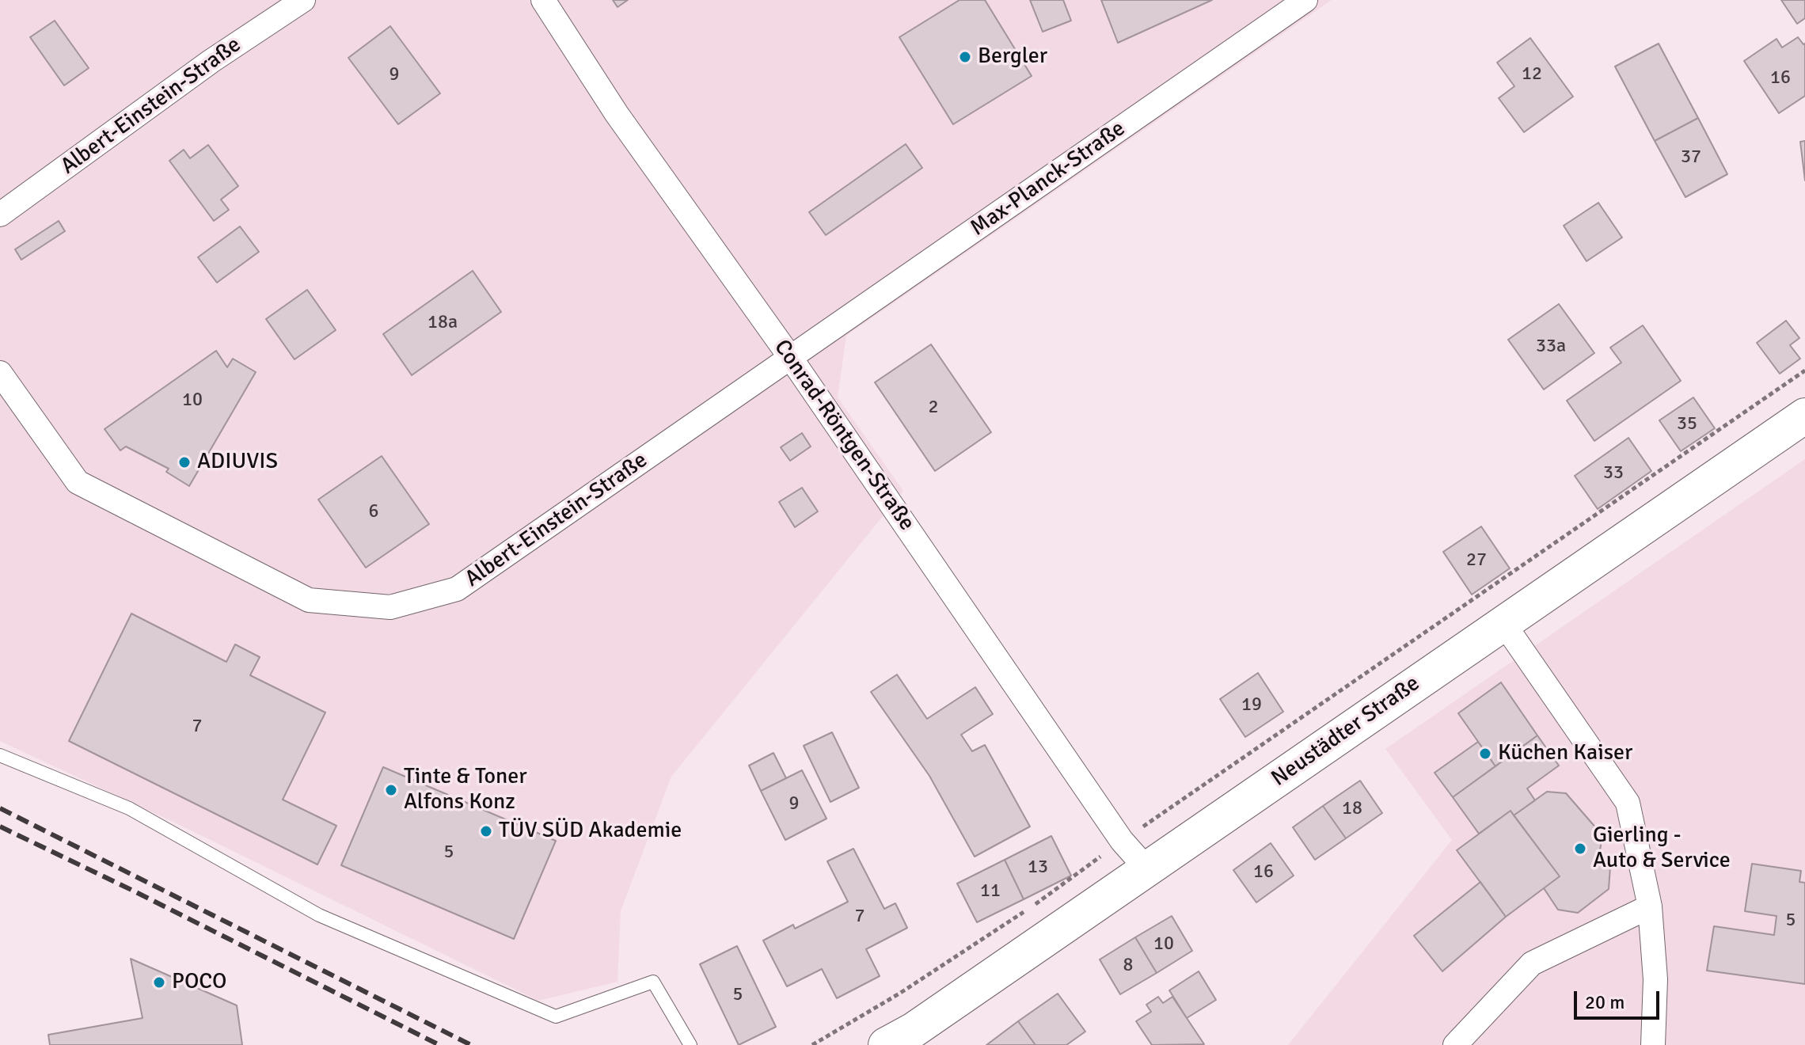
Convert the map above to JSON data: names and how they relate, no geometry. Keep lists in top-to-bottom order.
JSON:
{
  "streets": {
    "main road": ["Neustädter Straße"],
    "street": ["Albert-Einstein-Straße", "Max-Planck-Straße", "Conrad-Röntgen-Straße"]
  },
  "crossings": [
    ["Albert-Einstein-Straße", "Max-Planck-Straße"],
    ["Albert-Einstein-Straße", "Conrad-Röntgen-Straße"],
    ["Max-Planck-Straße", "Conrad-Röntgen-Straße"],
    ["Conrad-Röntgen-Straße", "Neustädter Straße"]
  ],
  "places": [
    "Bergler",
    "ADIUVIS",
    "Küchen Kaiser",
    "Tinte & Toner Alfons Konz",
    "TÜV SÜD Akademie",
    "Gierling - Auto & Service",
    "POCO"
  ],
  "house_numbers": [
    "12",
    "9",
    "16",
    "37",
    "18a",
    "33a",
    "10",
    "2",
    "35",
    "33",
    "6",
    "27",
    "19",
    "7",
    "9",
    "18",
    "5",
    "13",
    "16",
    "11",
    "7",
    "5",
    "10",
    "8",
    "5"
  ],
  "scale_bar": "20 m"
}
